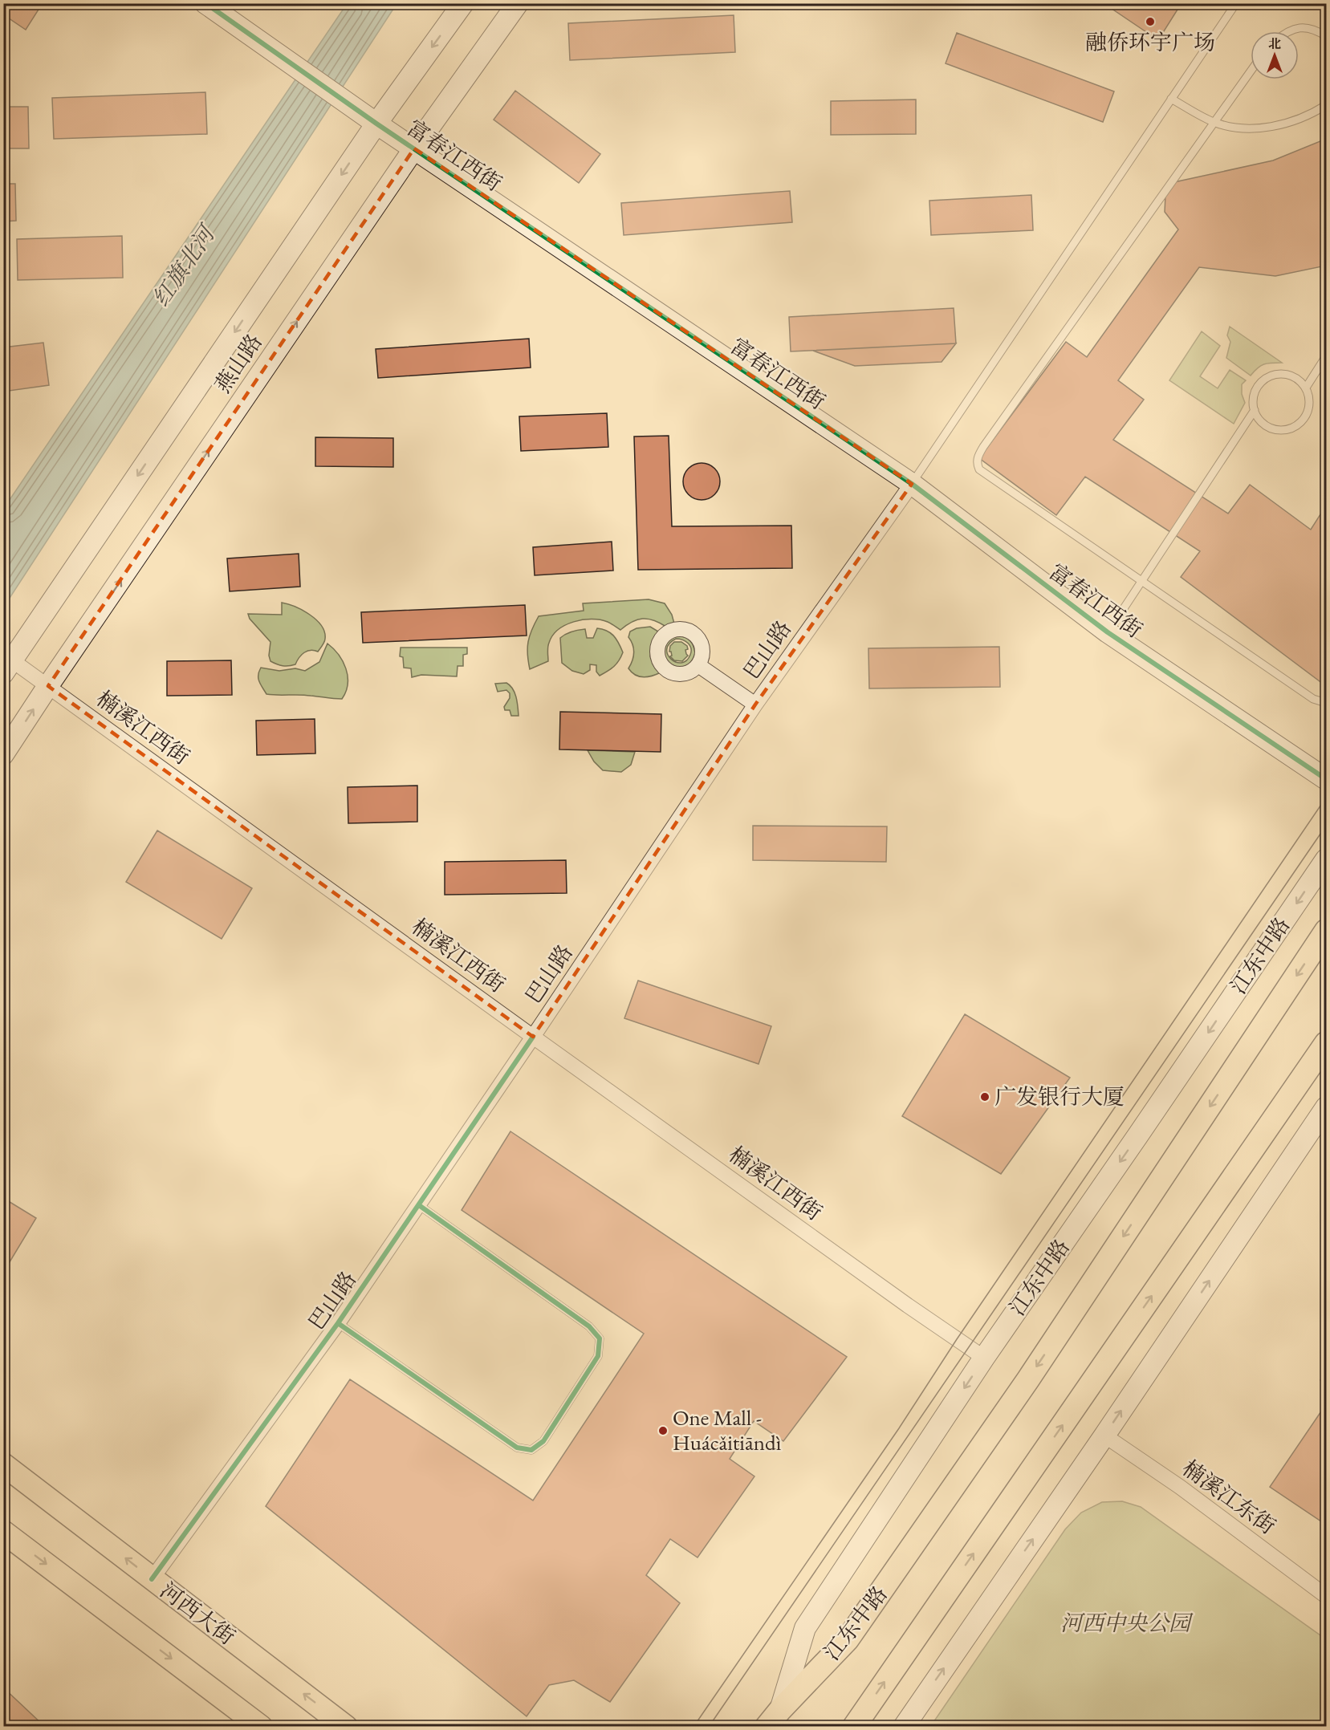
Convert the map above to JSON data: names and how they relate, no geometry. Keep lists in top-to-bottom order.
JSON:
{
  "streets": {
    "main road": ["江东中路", "河西大街"],
    "street": [
      "富春江西街",
      "燕山路",
      "巴山路",
      "楠溪江西街",
      "楠溪江东街"
    ]
  },
  "crossings": [
    ["富春江西街", "燕山路"],
    ["富春江西街", "巴山路"],
    ["燕山路", "楠溪江西街"],
    ["巴山路", "楠溪江西街"],
    ["巴山路", "河西大街"],
    ["楠溪江西街", "江东中路"]
  ],
  "water": ["红旗北河"],
  "parks": ["河西中央公园"],
  "places": ["融侨环宇广场", "广发银行大厦", "One Mall - Huácǎitiāndì"],
  "north": "top"
}
